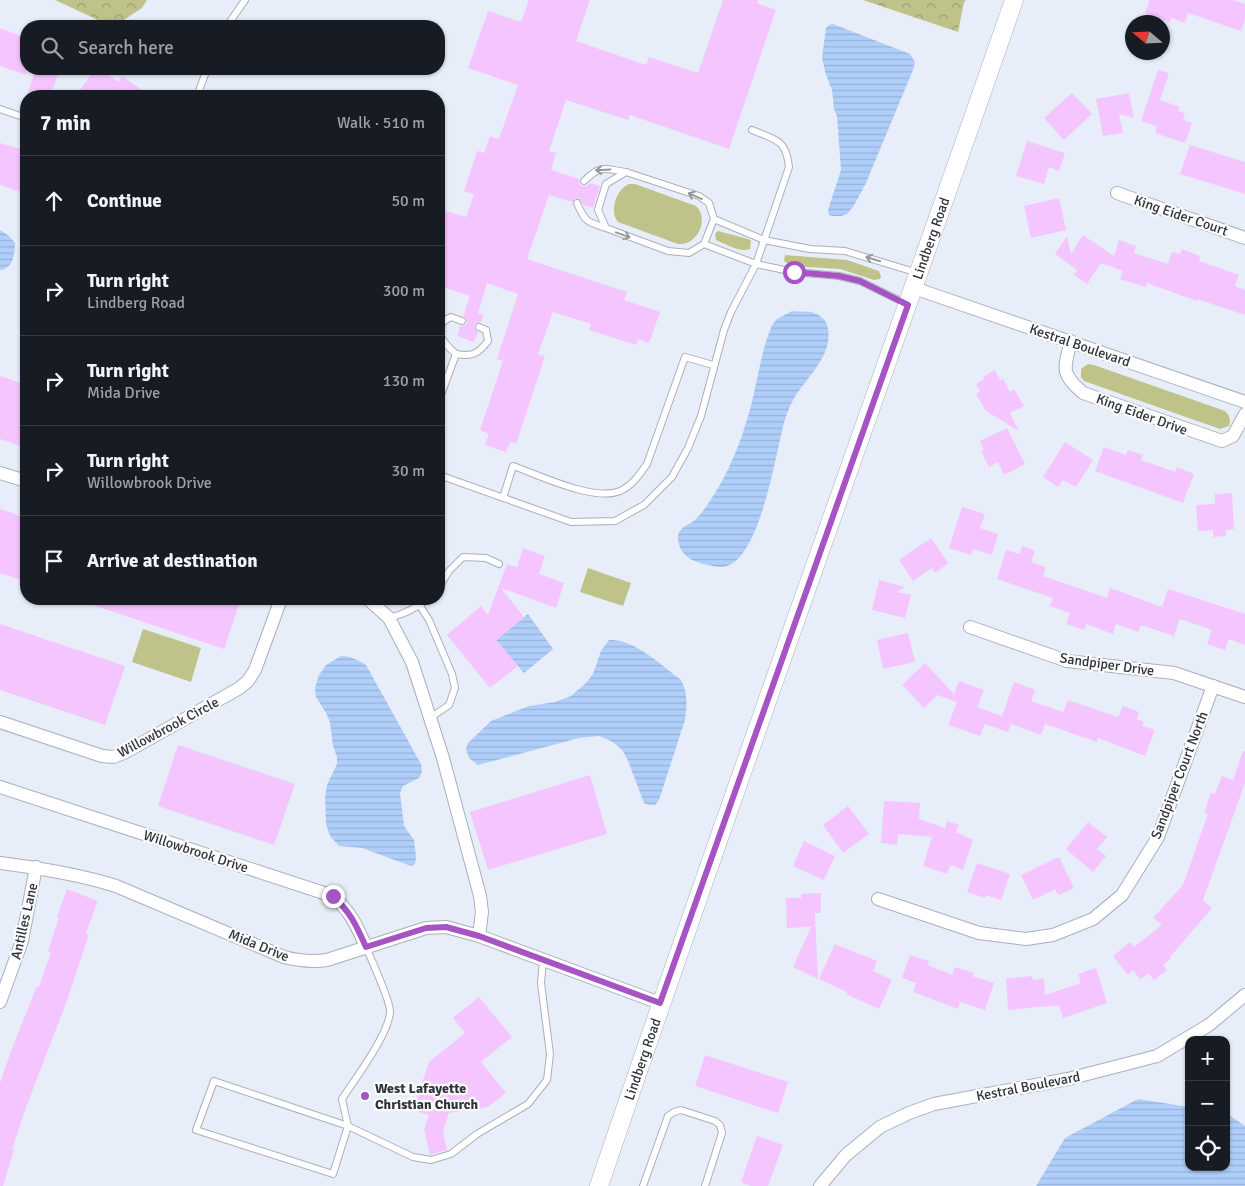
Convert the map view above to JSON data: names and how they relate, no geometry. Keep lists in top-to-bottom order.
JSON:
{
  "streets": {
    "main road": ["Lindberg Road"],
    "street": [
      "King Eider Court",
      "Kestral Boulevard",
      "King Eider Drive",
      "Sandpiper Drive",
      "Willowbrook Circle",
      "Sandpiper Court North",
      "Willowbrook Drive",
      "Antilles Lane",
      "Mida Drive"
    ]
  },
  "crossings": [
    ["Lindberg Road", "Kestral Boulevard"],
    ["Lindberg Road", "Mida Drive"],
    ["Kestral Boulevard", "King Eider Drive"],
    ["Sandpiper Drive", "Sandpiper Court North"],
    ["Willowbrook Drive", "Mida Drive"],
    ["Antilles Lane", "Mida Drive"]
  ],
  "places": ["West Lafayette Christian Church"],
  "north": "left",
  "page": {
    "search": "Search here",
    "heading": ["7 min", "Walk · 510 m"],
    "list": [
      ["Continue", "50 m"],
      ["Turn right", "Lindberg Road", "300 m"],
      ["Turn right", "Mida Drive", "130 m"],
      ["Turn right", "Willowbrook Drive", "30 m"],
      "Arrive at destination"
    ],
    "map_buttons": ["+", "−"]
  }
}
